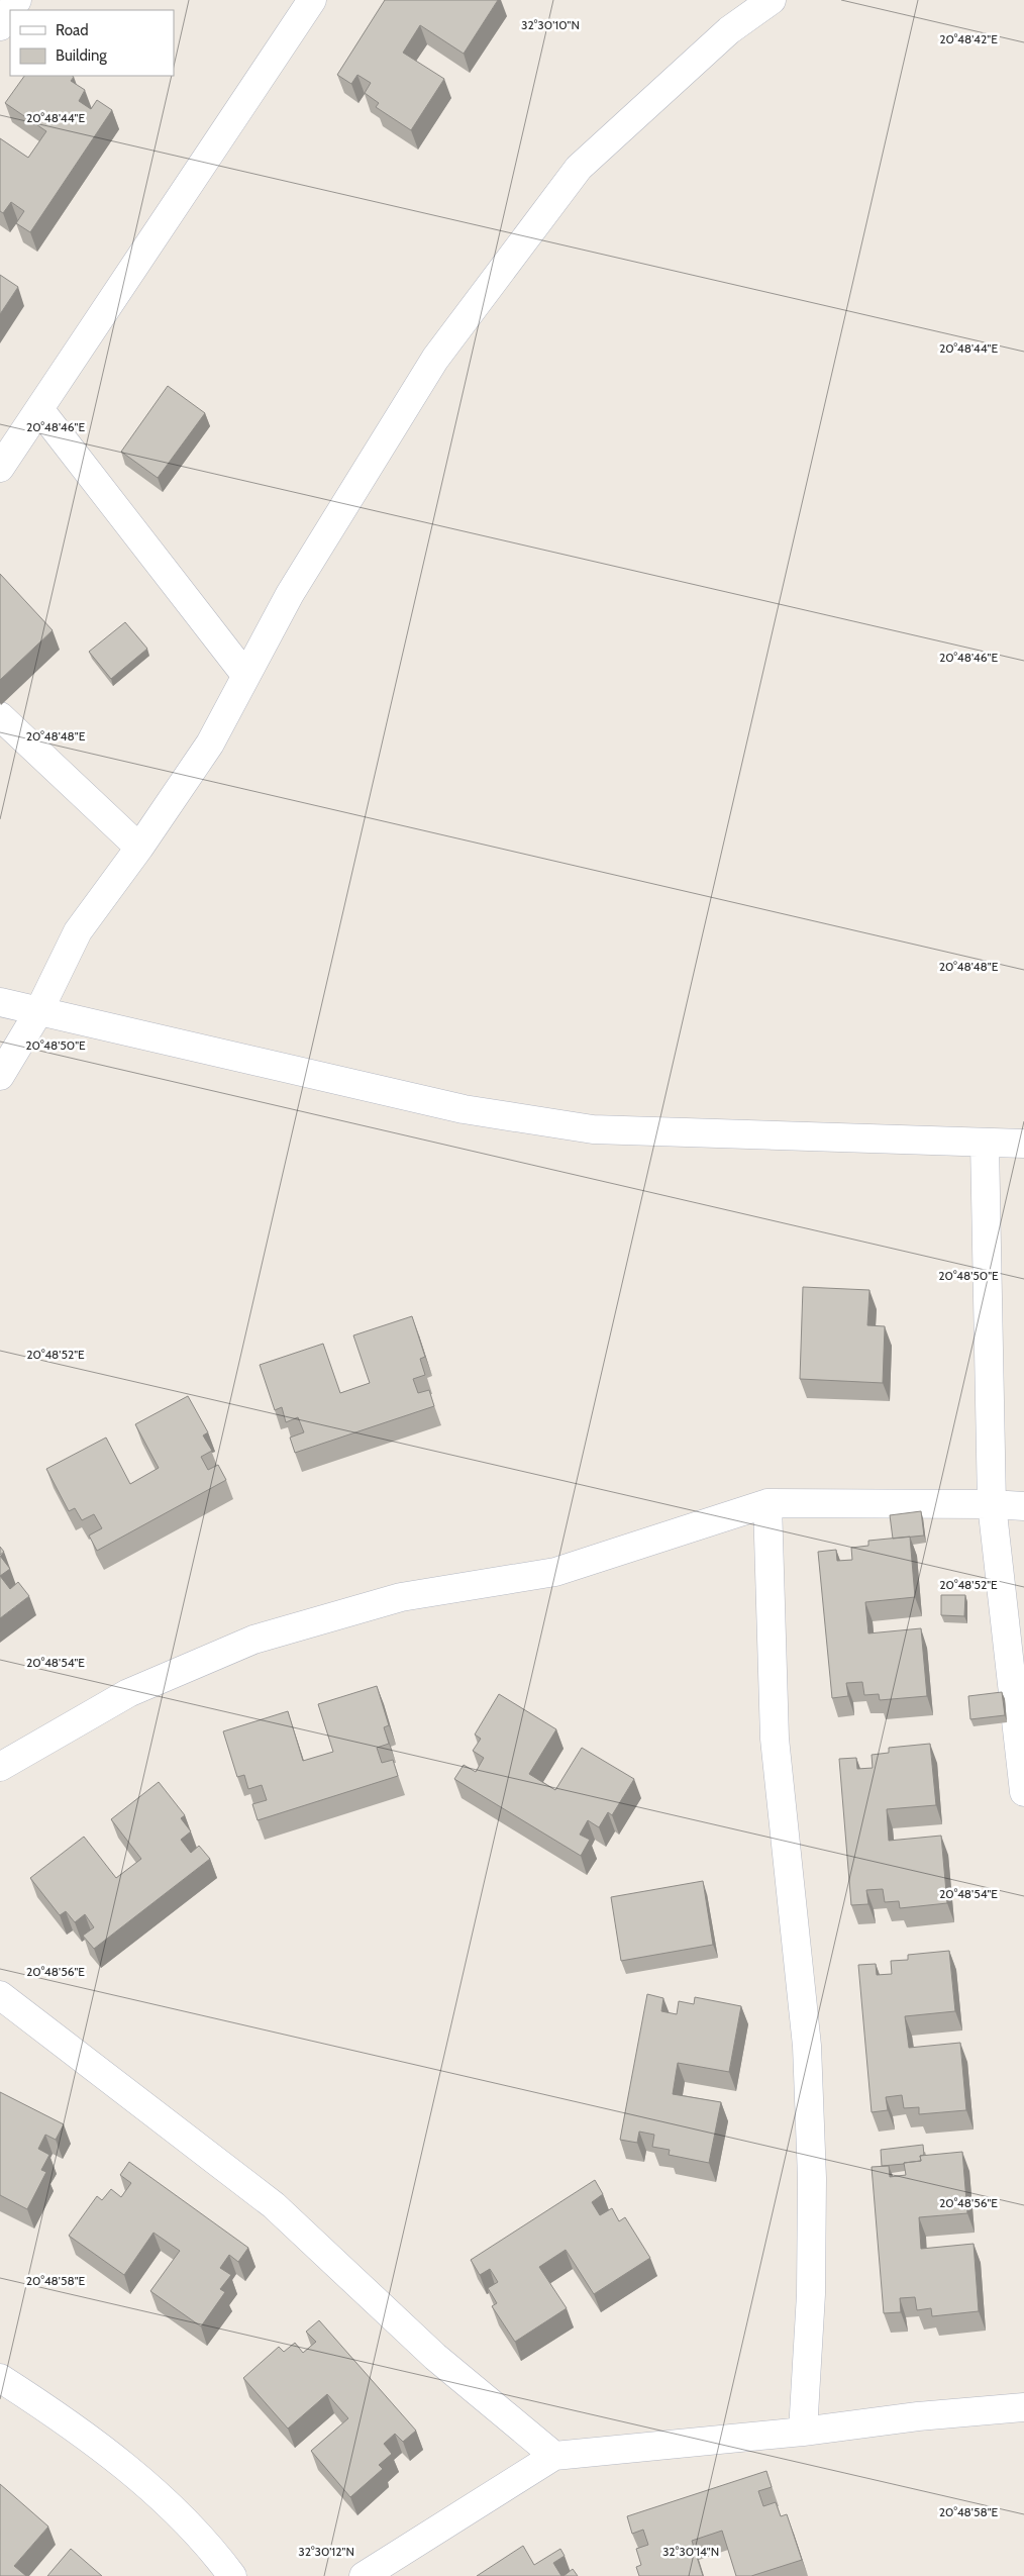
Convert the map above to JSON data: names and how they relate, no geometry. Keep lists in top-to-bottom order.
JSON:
{
  "legend": ["Road", "Building"],
  "coordinates": [
    "32°30'10\"N",
    "20°48'42\"E",
    "20°48'44\"E",
    "20°48'46\"E",
    "20°48'48\"E",
    "20°48'50\"E",
    "20°48'52\"E",
    "20°48'54\"E",
    "20°48'56\"E",
    "20°48'58\"E",
    "32°30'12\"N",
    "32°30'14\"N"
  ]
}
